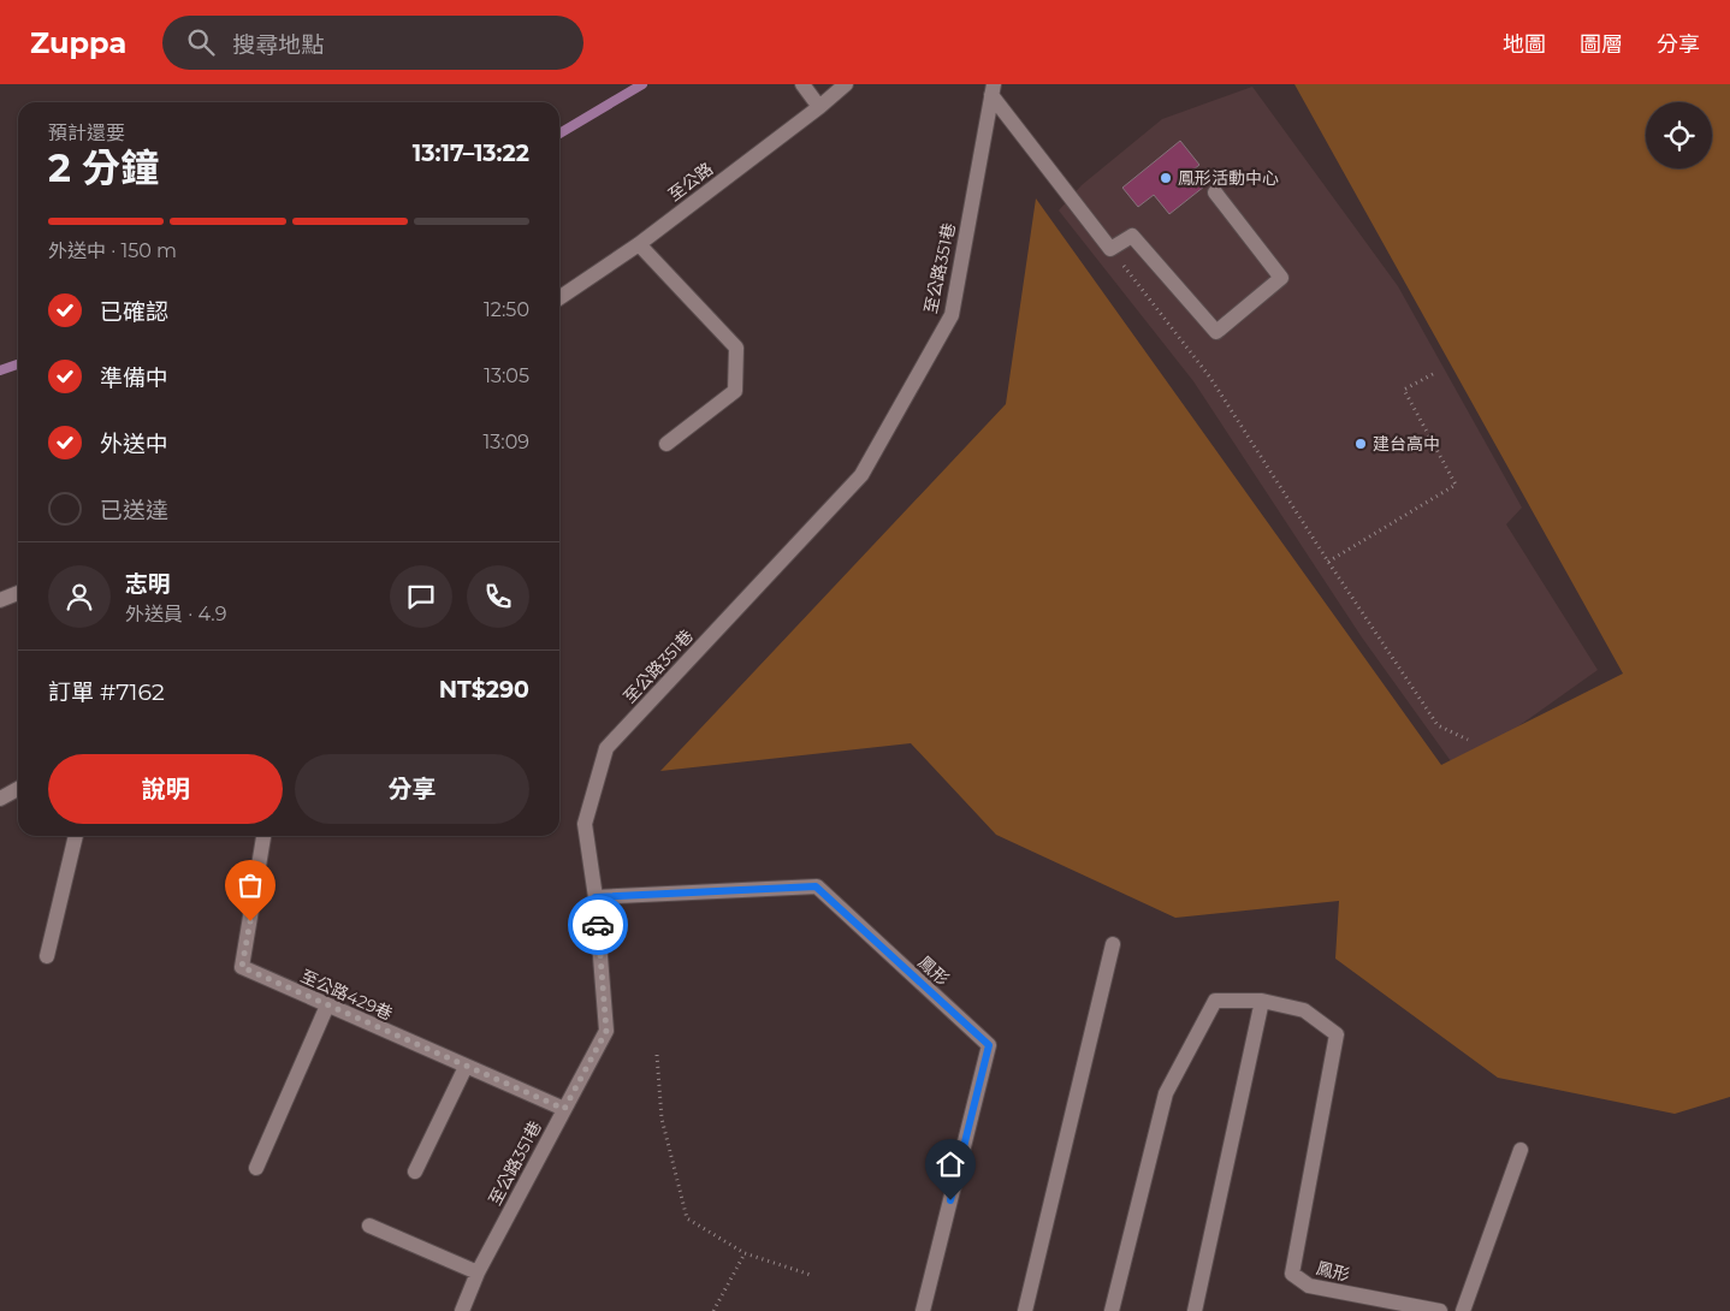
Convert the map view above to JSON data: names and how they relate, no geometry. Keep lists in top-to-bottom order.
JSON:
{
  "streets": {
    "street": [
      "至公路",
      "至公路351巷",
      "鳳形",
      "至公路429巷"
    ]
  },
  "crossings": [
    ["至公路351巷", "鳳形"],
    ["至公路351巷", "至公路429巷"]
  ],
  "places": ["鳳形活動中心", "建台高中"],
  "page": {
    "header": "Zuppa",
    "search": "搜尋地點",
    "nav": ["地圖", "圖層", "分享"],
    "heading": ["2 分鐘", "預計還要", "13:17–13:22"],
    "panel": [
      "志明",
      "外送員 · 4.9",
      "訂單 #7162",
      "NT$290"
    ],
    "bar": "外送中 · 150 m",
    "list": [
      ["已確認", "12:50"],
      ["準備中", "13:05"],
      ["外送中", "13:09"],
      "已送達"
    ],
    "buttons": ["說明", "分享"]
  }
}
